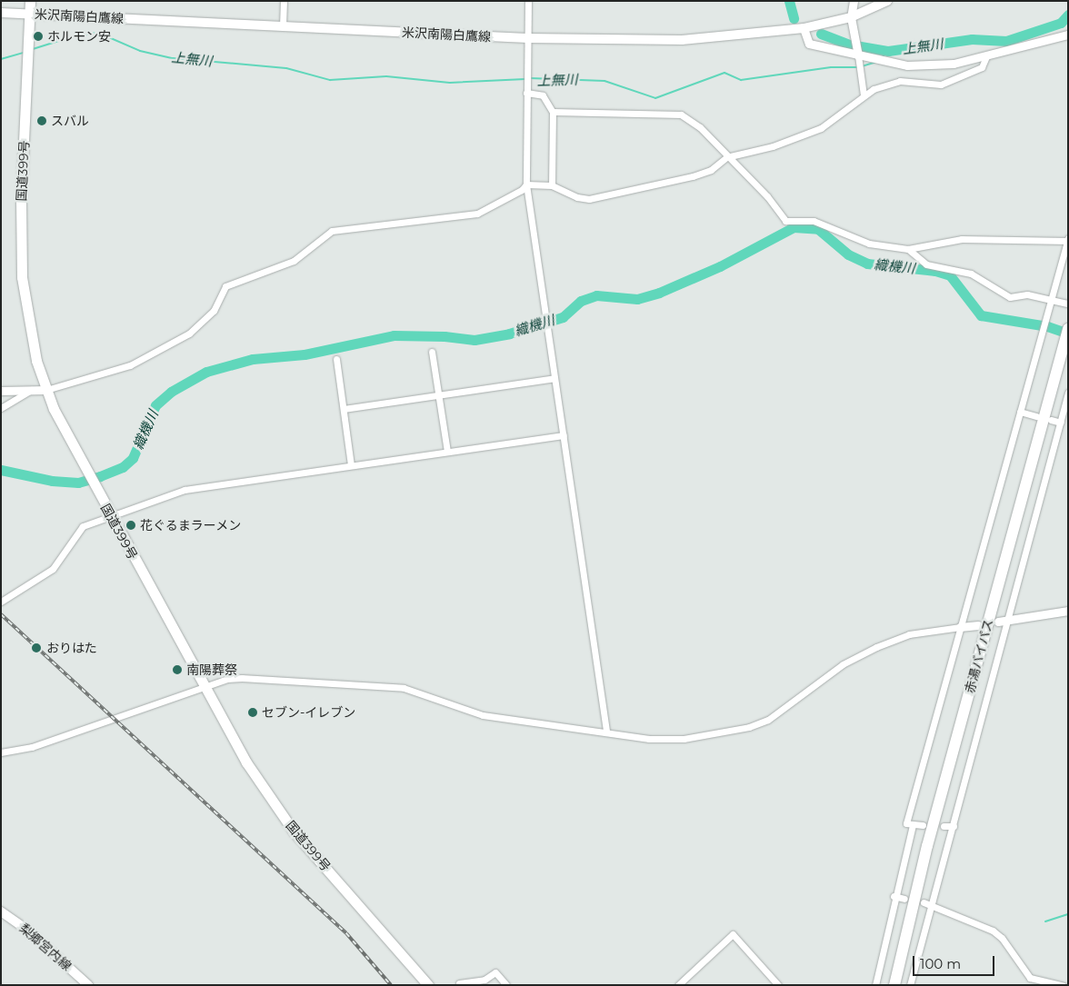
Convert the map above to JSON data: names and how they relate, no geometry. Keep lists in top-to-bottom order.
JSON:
{
  "streets": {
    "highway": ["国道399号", "赤湯バイパス"],
    "main road": ["米沢南陽白鷹線", "梨郷宮内線"]
  },
  "crossings": [
    ["米沢南陽白鷹線", "国道399号"]
  ],
  "water": ["上無川", "織機川"],
  "places": [
    "ホルモン安",
    "スバル",
    "花ぐるまラーメン",
    "おりはた",
    "南陽葬祭",
    "セブン-イレブン"
  ],
  "scale_bar": "100 m"
}
